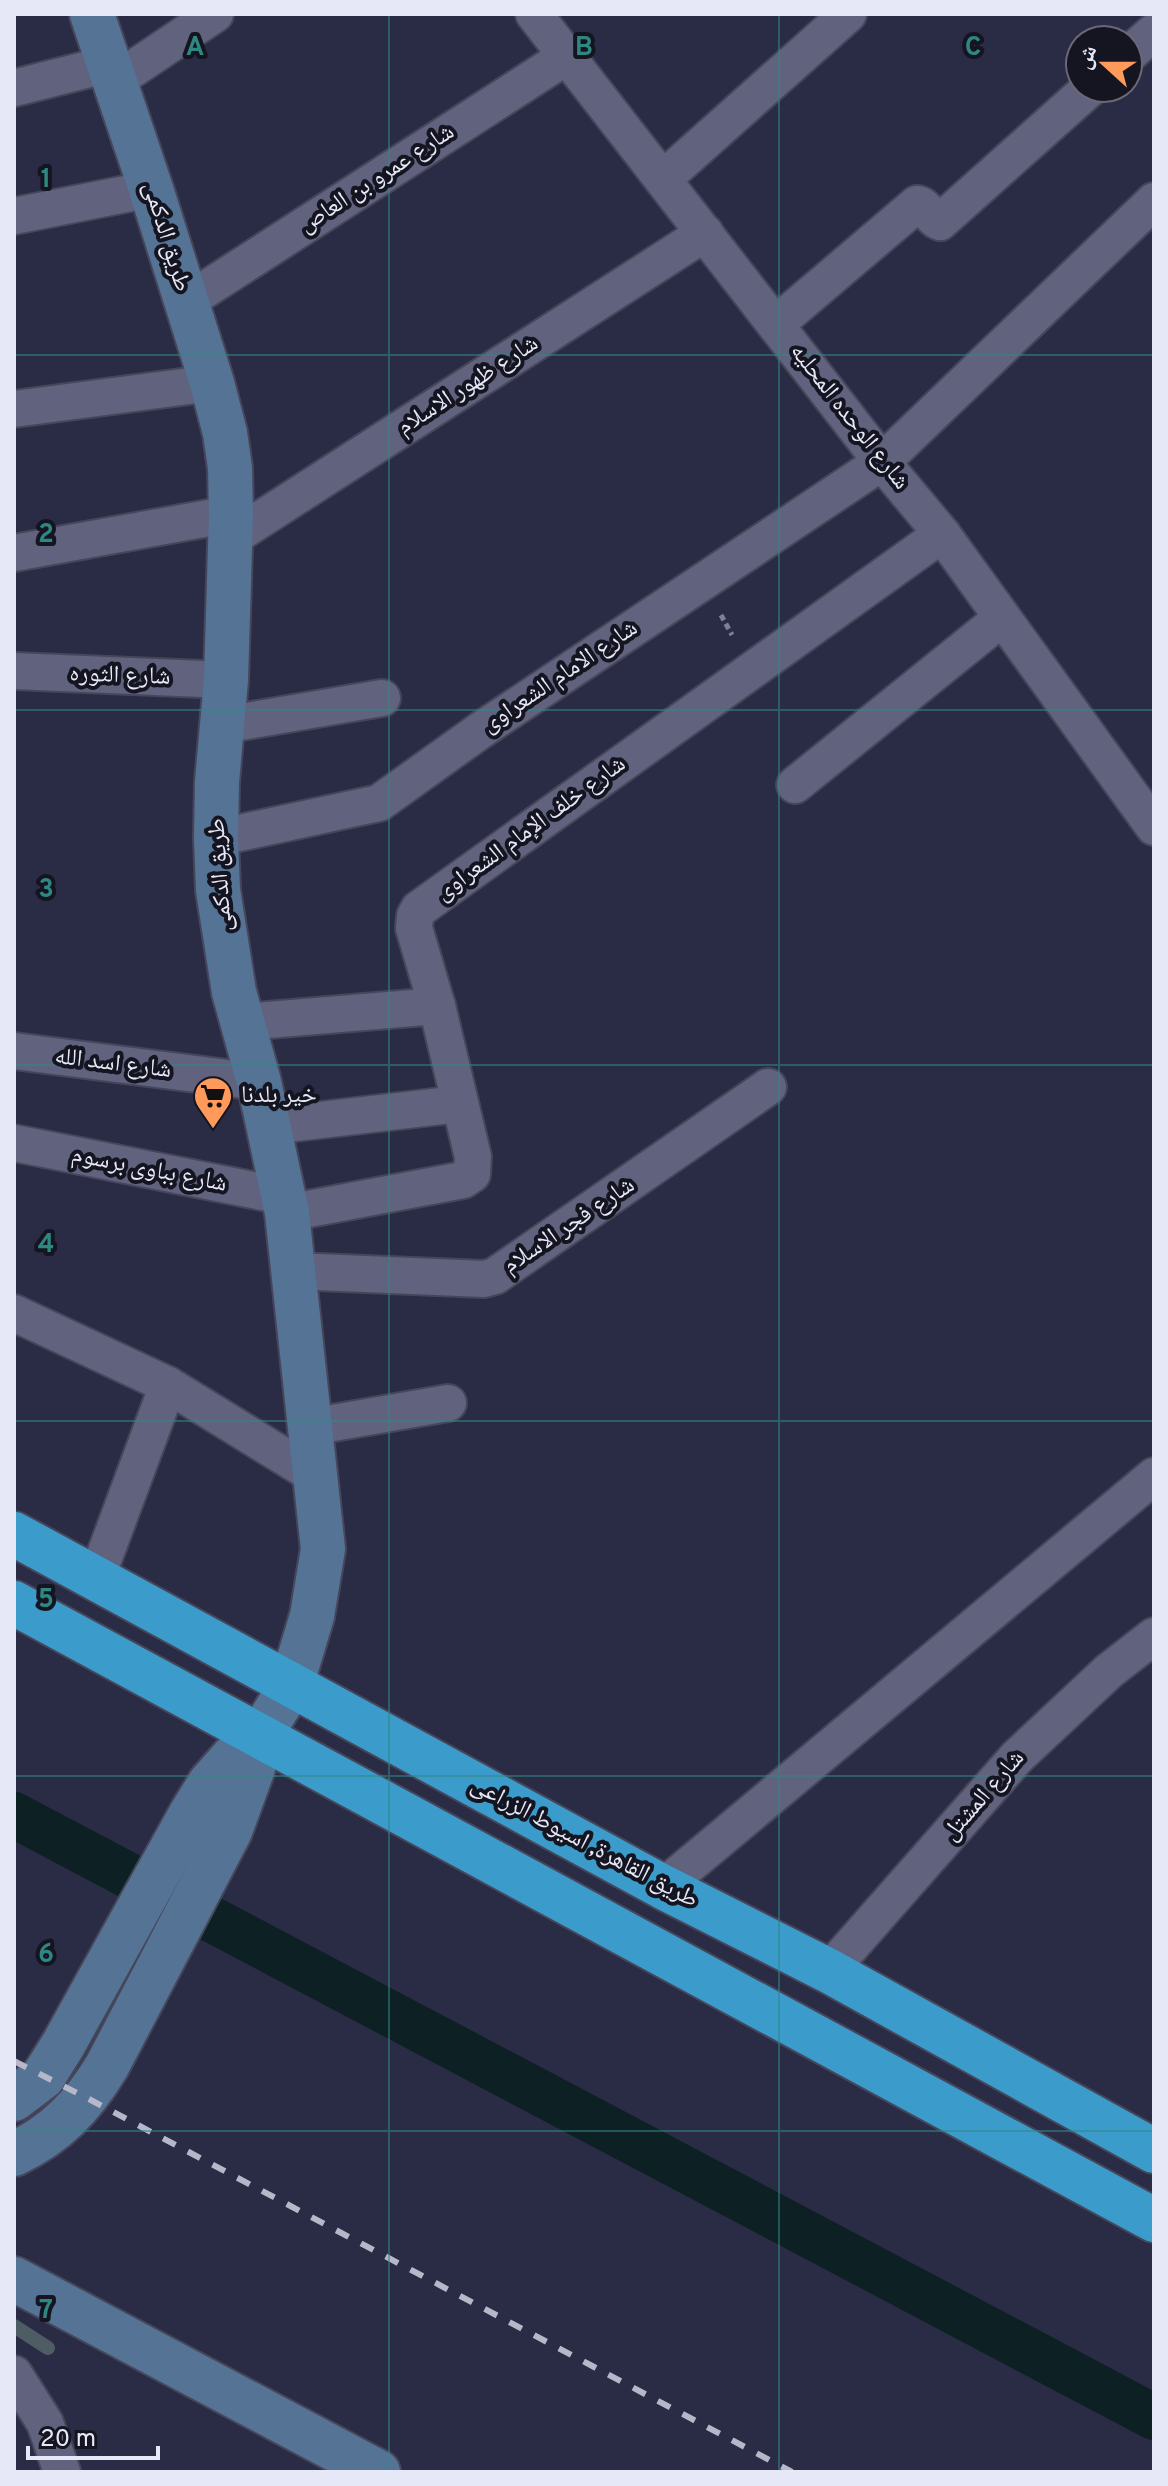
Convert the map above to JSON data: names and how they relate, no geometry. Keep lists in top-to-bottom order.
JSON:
{
  "streets": {
    "highway": ["طريق القاهرة, اسيوط الزراعى"],
    "street": [
      "شارع عمرو بن العاص",
      "طريق الدكمى",
      "شارع ظهور الاسلام",
      "شارع الوحده المحليه",
      "شارع الثوره",
      "شارع الامام الشعراوى",
      "شارع خلف الإمام الشعراوى",
      "شارع اسد الله",
      "شارع بباوى برسوم",
      "شارع فجر الاسلام",
      "شارع المشتل"
    ]
  },
  "crossings": [
    ["شارع عمرو بن العاص", "طريق الدكمى"],
    ["شارع عمرو بن العاص", "شارع الوحده المحليه"],
    ["طريق الدكمى", "شارع ظهور الاسلام"],
    ["طريق الدكمى", "شارع الثوره"],
    ["طريق الدكمى", "شارع الامام الشعراوى"],
    ["طريق الدكمى", "شارع خلف الإمام الشعراوى"],
    ["طريق الدكمى", "شارع اسد الله"],
    ["طريق الدكمى", "شارع بباوى برسوم"],
    ["طريق الدكمى", "شارع فجر الاسلام"],
    ["طريق الدكمى", "طريق القاهرة, اسيوط الزراعى"],
    ["شارع ظهور الاسلام", "شارع الوحده المحليه"],
    ["شارع الوحده المحليه", "شارع الامام الشعراوى"],
    ["شارع الوحده المحليه", "شارع خلف الإمام الشعراوى"],
    ["شارع خلف الإمام الشعراوى", "شارع بباوى برسوم"],
    ["شارع المشتل", "طريق القاهرة, اسيوط الزراعى"]
  ],
  "places": {
    "supermarket": ["خير بلدنا"]
  },
  "scale_bar": "20 m",
  "north": "left",
  "grid": {
    "columns": ["A", "B", "C"],
    "rows": [
      "1",
      "2",
      "3",
      "4",
      "5",
      "6",
      "7"
    ]
  }
}
